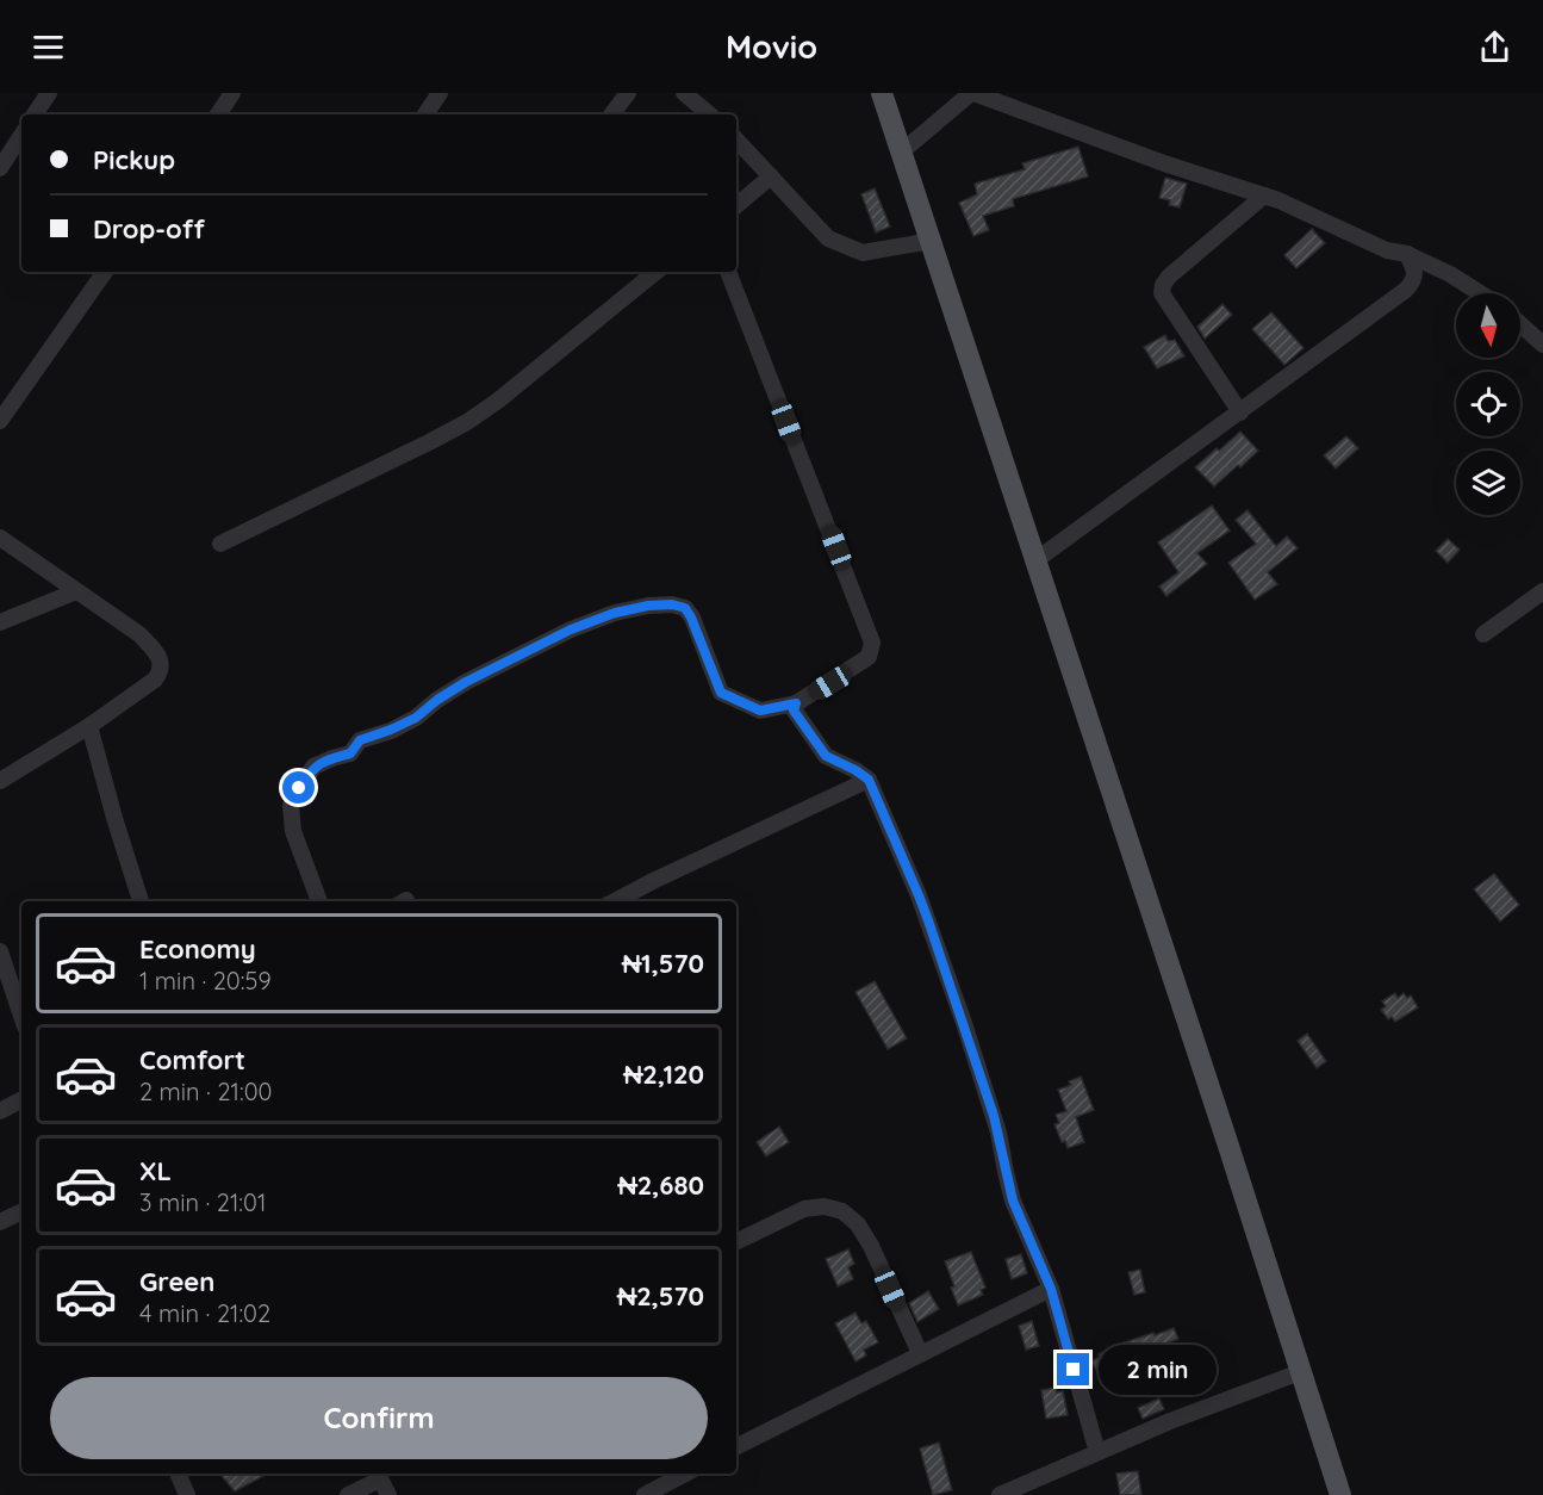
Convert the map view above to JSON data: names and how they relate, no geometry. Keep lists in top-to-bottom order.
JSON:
{
  "north": "bottom",
  "page": {
    "header": "Movio",
    "banner": ["Pickup", "Drop-off"],
    "list": [
      {
        "name": "Economy",
        "note": "1 min · 20:59",
        "value": "₦1,570"
      },
      {
        "name": "Comfort",
        "note": "2 min · 21:00",
        "value": "₦2,120"
      },
      {
        "name": "XL",
        "note": "3 min · 21:01",
        "value": "₦2,680"
      },
      {
        "name": "Green",
        "note": "4 min · 21:02",
        "value": "₦2,570"
      }
    ],
    "bubble": "2 min",
    "buttons": "Confirm"
  }
}
